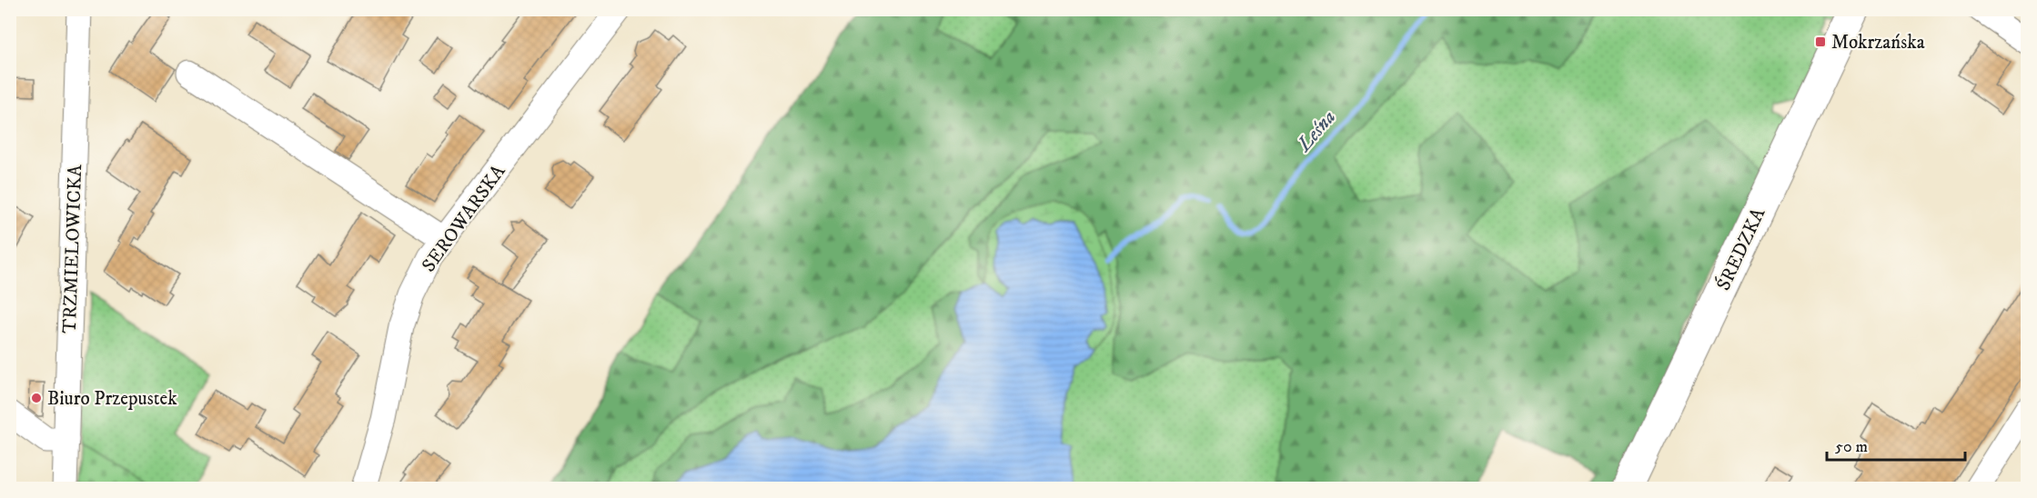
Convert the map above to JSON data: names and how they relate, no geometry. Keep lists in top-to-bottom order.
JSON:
{
  "streets": {
    "main road": ["ŚREDZKA"],
    "street": ["SEROWARSKA", "TRZMIELOWICKA"]
  },
  "water": ["Leśna"],
  "places": {
    "transit": ["Mokrzańska"],
    "other": ["Biuro Przepustek"]
  },
  "scale_bar": "50 m"
}
